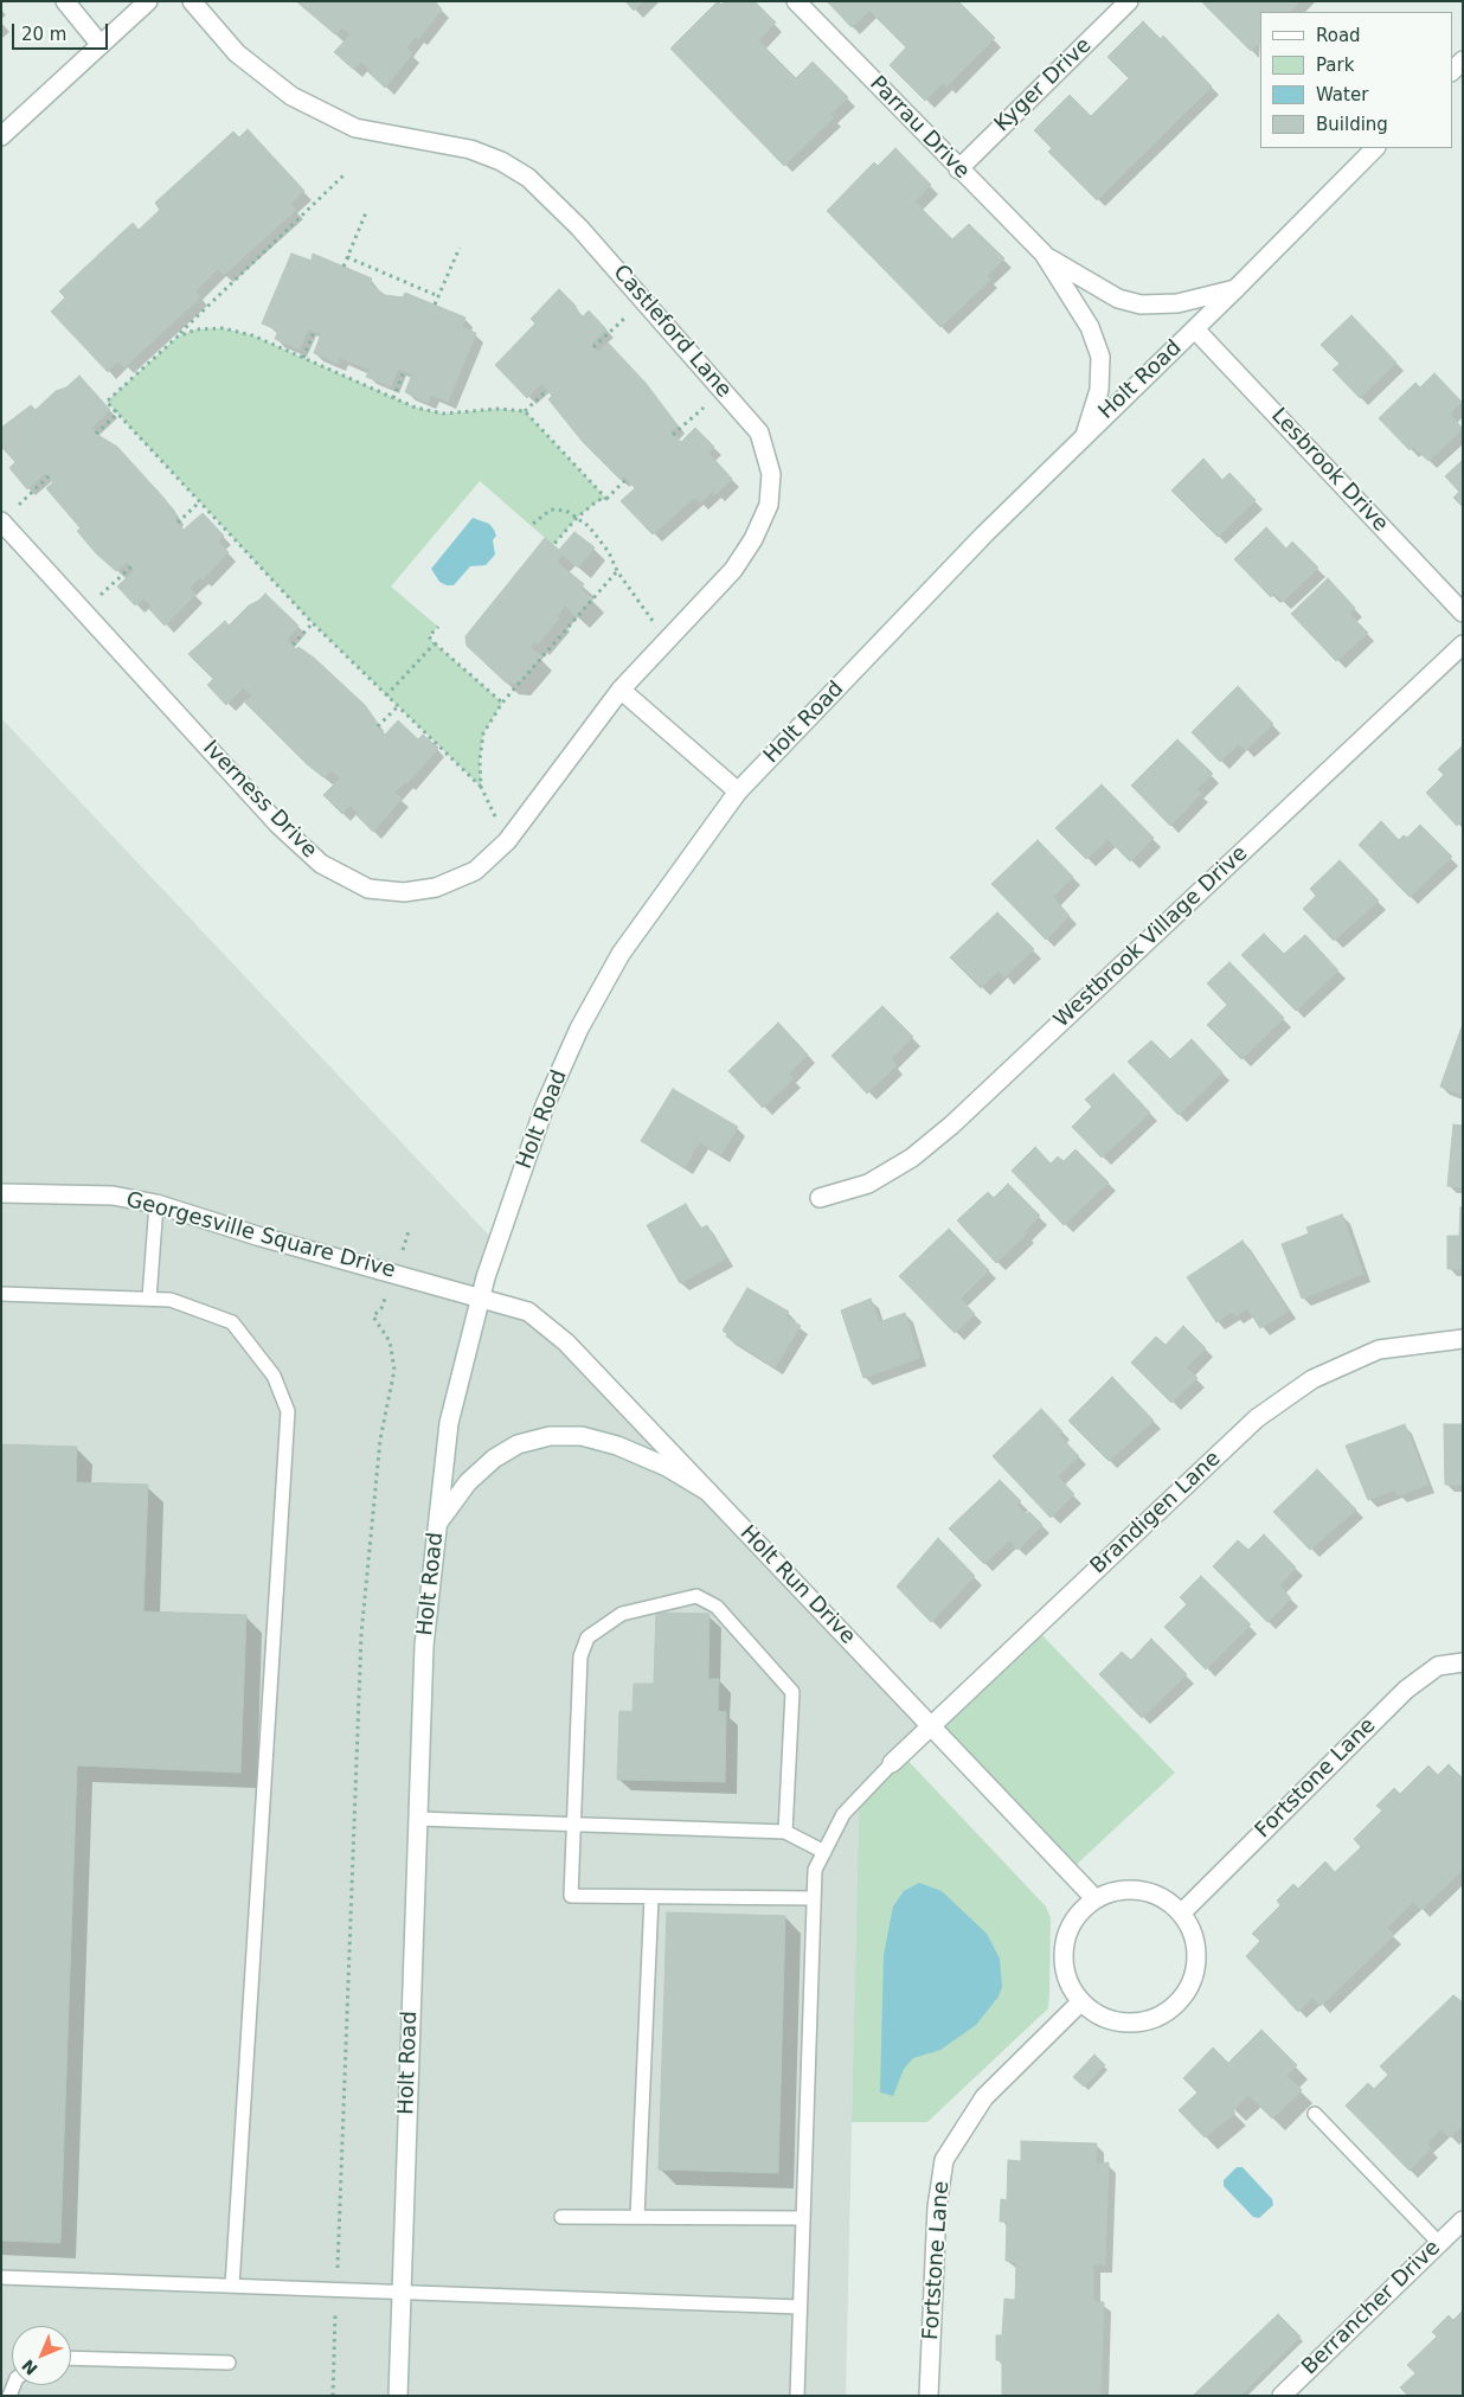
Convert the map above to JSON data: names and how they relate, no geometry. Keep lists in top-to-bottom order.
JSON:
{
  "streets": {
    "street": [
      "Kyger Drive",
      "Parrau Drive",
      "Castleford Lane",
      "Holt Road",
      "Lesbrook Drive",
      "Iverness Drive",
      "Westbrook Village Drive",
      "Georgesville Square Drive",
      "Brandigen Lane",
      "Holt Run Drive",
      "Fortstone Lane",
      "Berrancher Drive"
    ]
  },
  "crossings": [
    ["Kyger Drive", "Parrau Drive"],
    ["Parrau Drive", "Holt Road"],
    ["Castleford Lane", "Iverness Drive"],
    ["Holt Road", "Lesbrook Drive"],
    ["Holt Road", "Georgesville Square Drive"],
    ["Holt Road", "Holt Run Drive"],
    ["Georgesville Square Drive", "Holt Run Drive"],
    ["Brandigen Lane", "Holt Run Drive"],
    ["Holt Run Drive", "Fortstone Lane"]
  ],
  "legend": [
    "Road",
    "Park",
    "Water",
    "Building"
  ],
  "scale_bar": "20 m",
  "north": "bottom left"
}
